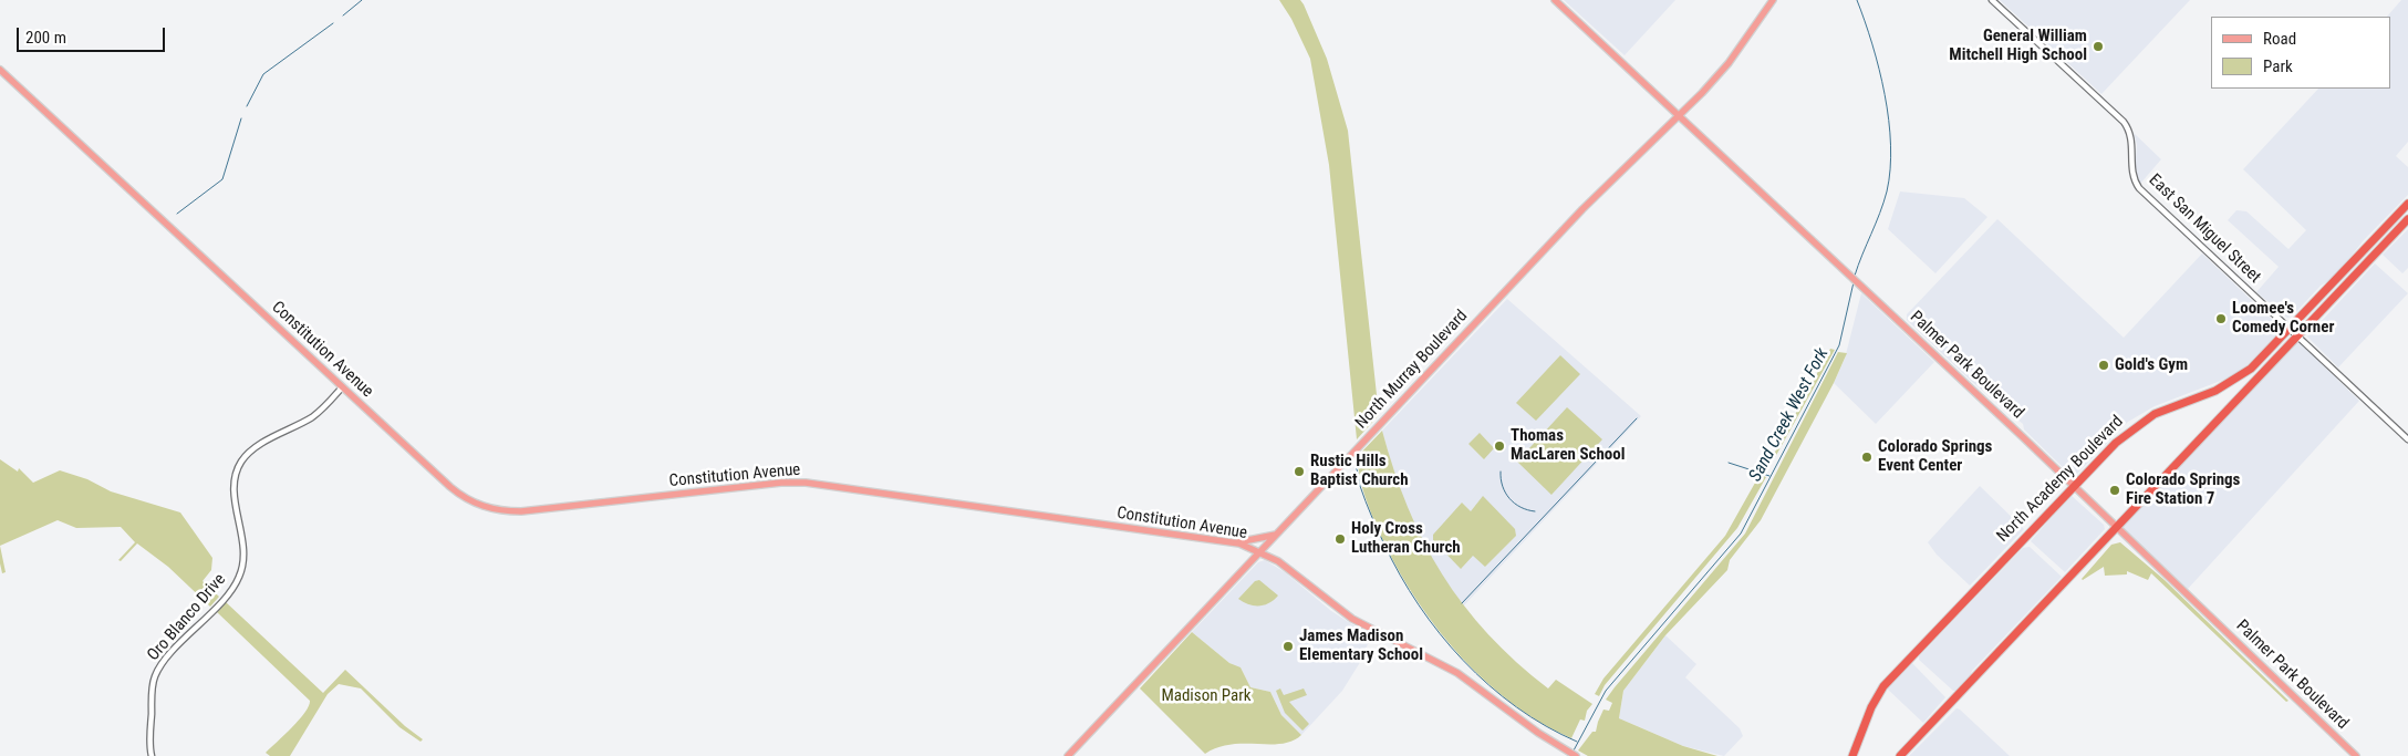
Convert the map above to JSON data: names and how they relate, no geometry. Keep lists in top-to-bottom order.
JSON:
{
  "streets": {
    "highway": ["North Academy Boulevard"],
    "main road": ["Constitution Avenue", "Palmer Park Boulevard", "North Murray Boulevard"],
    "street": ["East San Miguel Street", "Oro Blanco Drive"]
  },
  "crossings": [
    ["East San Miguel Street", "North Academy Boulevard"],
    ["Constitution Avenue", "North Murray Boulevard"],
    ["Constitution Avenue", "Oro Blanco Drive"],
    ["Palmer Park Boulevard", "North Murray Boulevard"],
    ["Palmer Park Boulevard", "North Academy Boulevard"]
  ],
  "water": ["Sand Creek West Fork"],
  "parks": ["Madison Park"],
  "places": [
    "General William Mitchell High School",
    "Loomee's Comedy Corner",
    "Gold's Gym",
    "Thomas MacLaren School",
    "Colorado Springs Event Center",
    "Rustic Hills Baptist Church",
    "Colorado Springs Fire Station 7",
    "Holy Cross Lutheran Church",
    "James Madison Elementary School"
  ],
  "legend": ["Road", "Park"],
  "scale_bar": "200 m"
}
